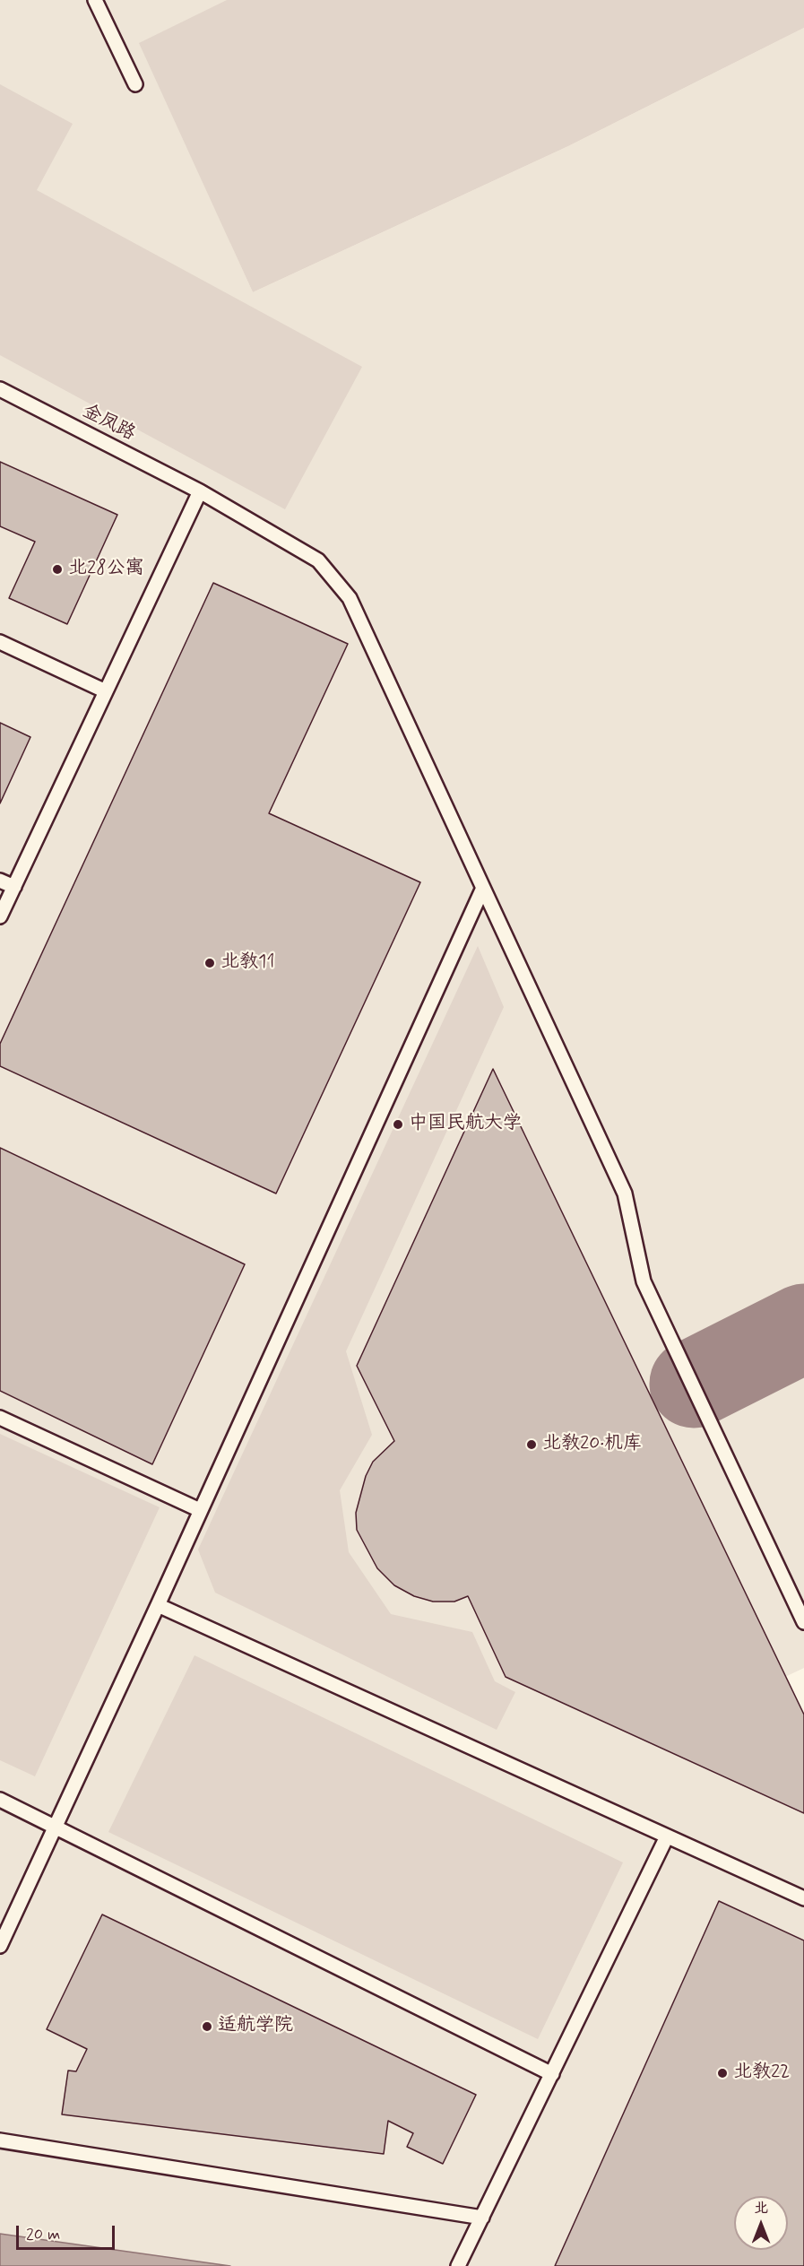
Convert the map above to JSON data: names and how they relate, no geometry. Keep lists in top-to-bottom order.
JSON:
{
  "streets": {
    "lane": ["金凤路"]
  },
  "places": [
    "北28公寓",
    "北教11",
    "中国民航大学",
    "北教20·机库",
    "适航学院",
    "北教22"
  ],
  "scale_bar": "20 m",
  "north": "top"
}
